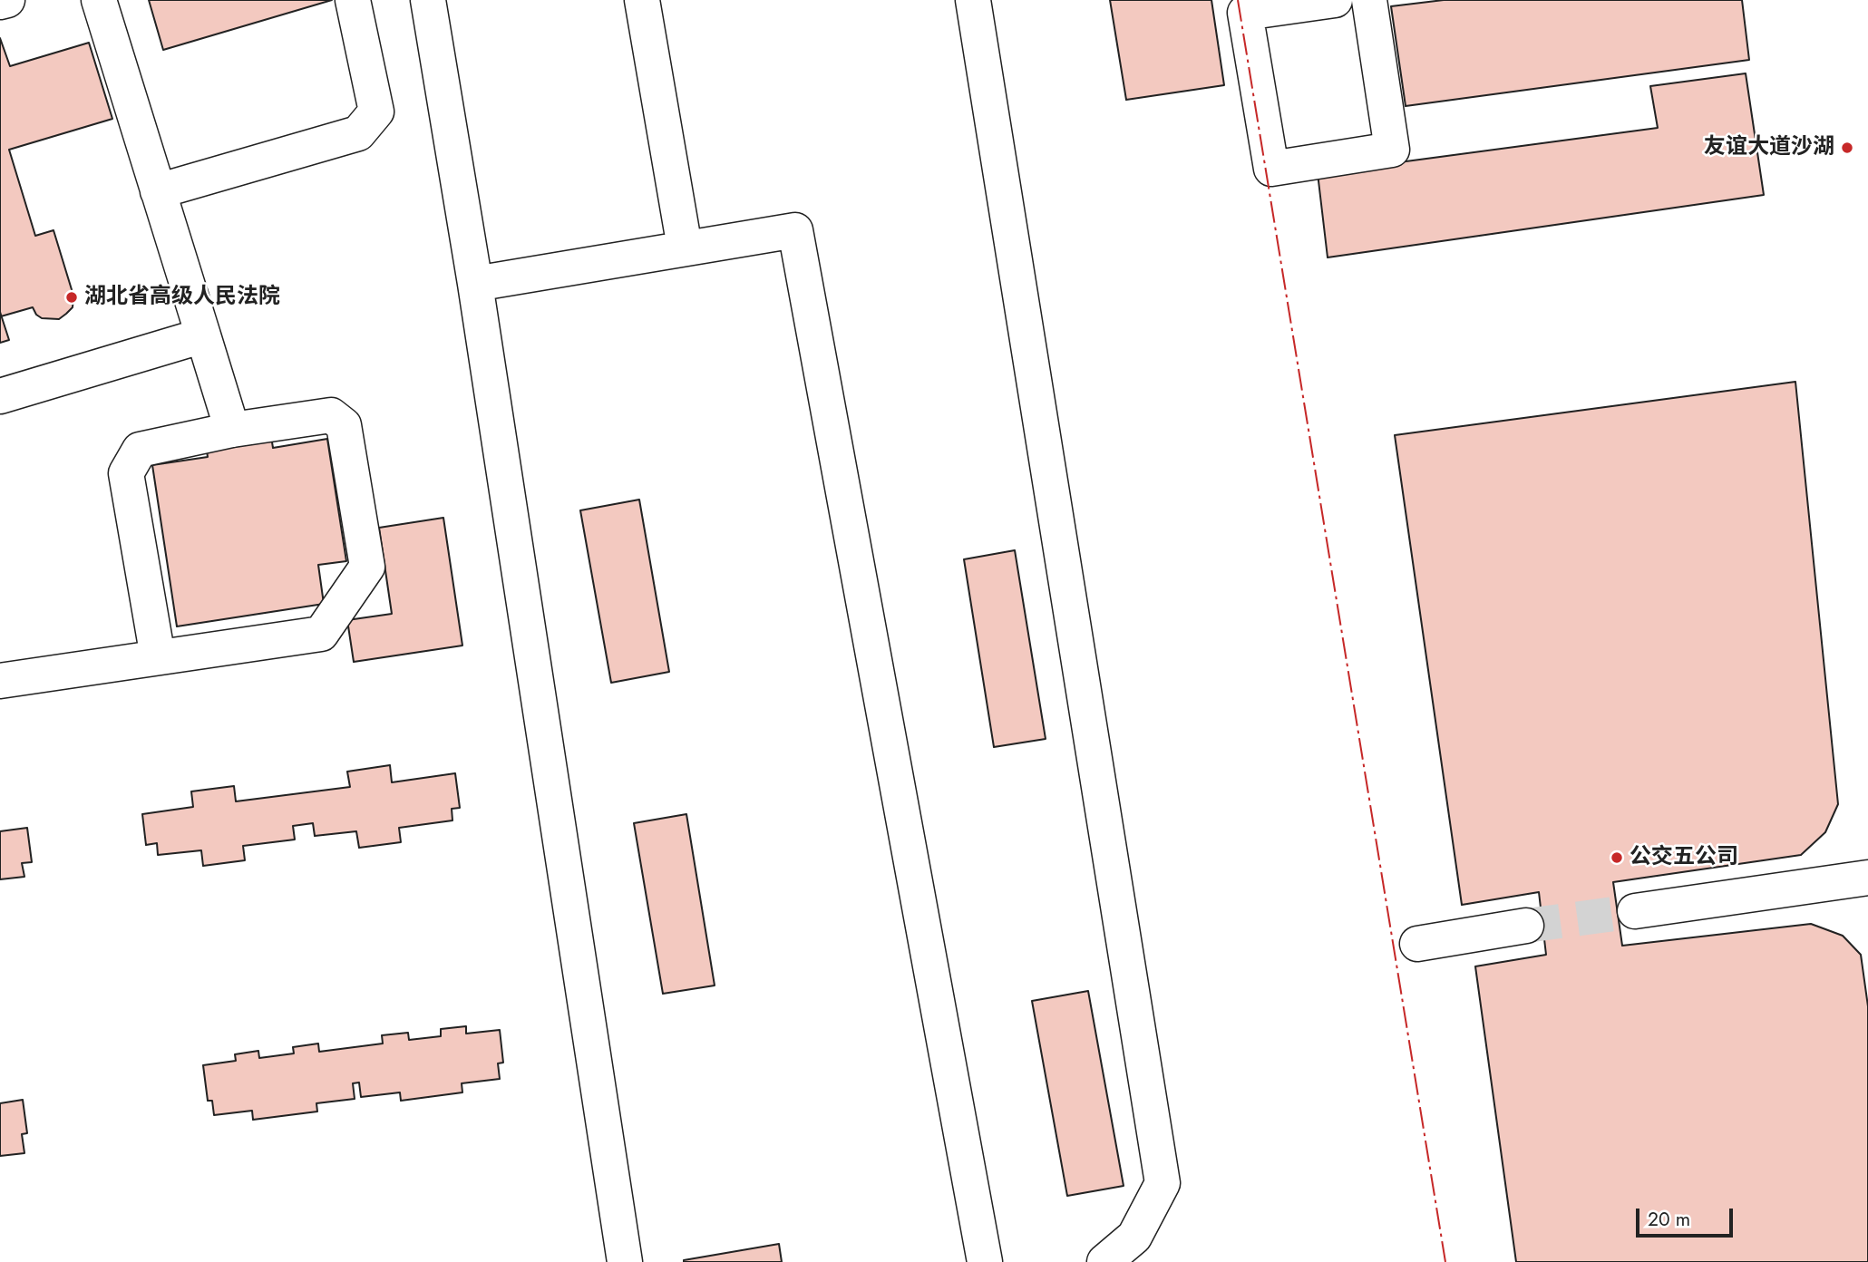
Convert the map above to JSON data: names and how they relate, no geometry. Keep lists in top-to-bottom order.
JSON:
{
  "places": ["友谊大道沙湖", "湖北省高级人民法院", "公交五公司"],
  "scale_bar": "20 m"
}
